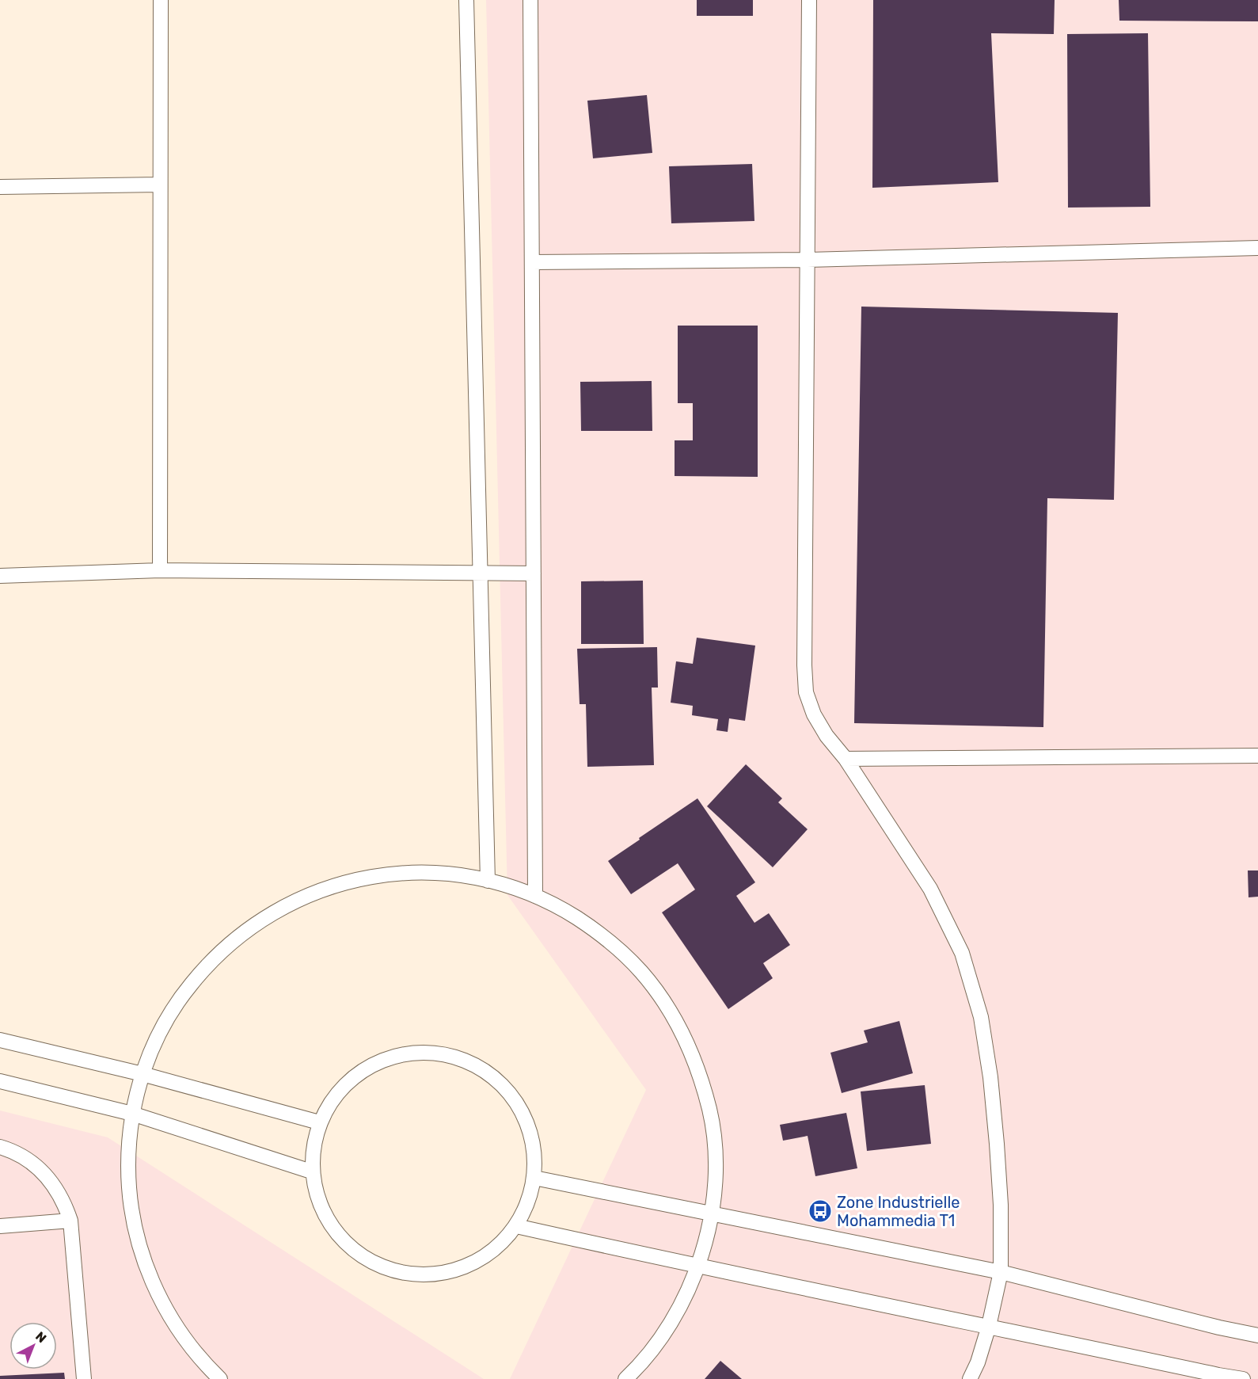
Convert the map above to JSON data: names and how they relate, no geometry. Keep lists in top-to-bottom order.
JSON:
{
  "places": {
    "bus stop": ["Zone Industrielle Mohammedia T1"]
  },
  "north": "top right"
}
